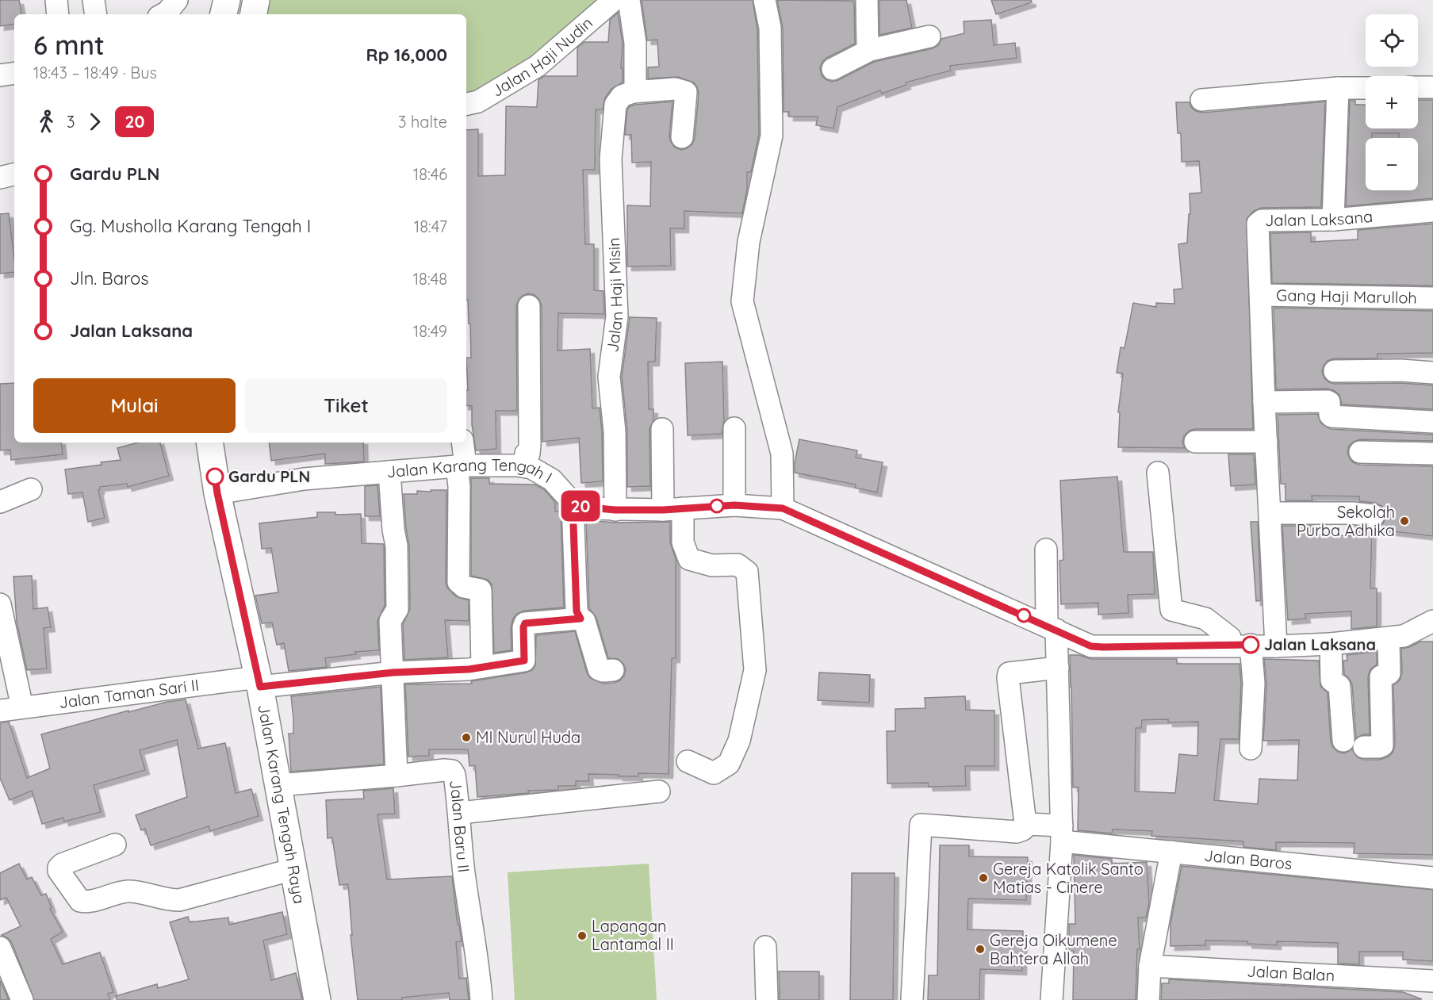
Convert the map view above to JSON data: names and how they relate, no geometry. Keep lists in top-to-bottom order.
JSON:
{
  "streets": {
    "main road": ["Jalan Karang Tengah Raya"],
    "street": [
      "Jalan Haji Nudin",
      "Jalan Laksana",
      "Jalan Haji Misin",
      "Gang Haji Marulloh",
      "Jalan Karang Tengah I",
      "Jalan Taman Sari II",
      "Jalan Baru II",
      "Jalan Baros",
      "Jalan Balan"
    ]
  },
  "crossings": [
    ["Jalan Laksana", "Gang Haji Marulloh"],
    ["Jalan Karang Tengah I", "Jalan Karang Tengah Raya"],
    ["Jalan Taman Sari II", "Jalan Karang Tengah Raya"],
    ["Jalan Karang Tengah Raya", "Jalan Baru II"]
  ],
  "places": [
    "Gardu PLN",
    "Sekolah Purba Adhika",
    "Jalan Laksana",
    "MI Nurul Huda",
    "Gereja Katolik Santo Matias - Cinere",
    "Lapangan Lantamal II",
    "Gereja Oikumene Bahtera Allah"
  ],
  "lines": ["bus line 20"],
  "page": {
    "on_map": "20",
    "map_buttons": ["+", "−"],
    "heading": ["6 mnt", "18:43 – 18:49 · Bus", "Rp 16,000"],
    "legs": ["3", "20", "3 halte"],
    "list": [
      {
        "name": "Gardu PLN",
        "value": "18:46"
      },
      {
        "name": "Gg. Musholla Karang Tengah I",
        "value": "18:47"
      },
      {
        "name": "Jln. Baros",
        "value": "18:48"
      },
      {
        "name": "Jalan Laksana",
        "value": "18:49"
      }
    ],
    "buttons": ["Mulai", "Tiket"]
  }
}
